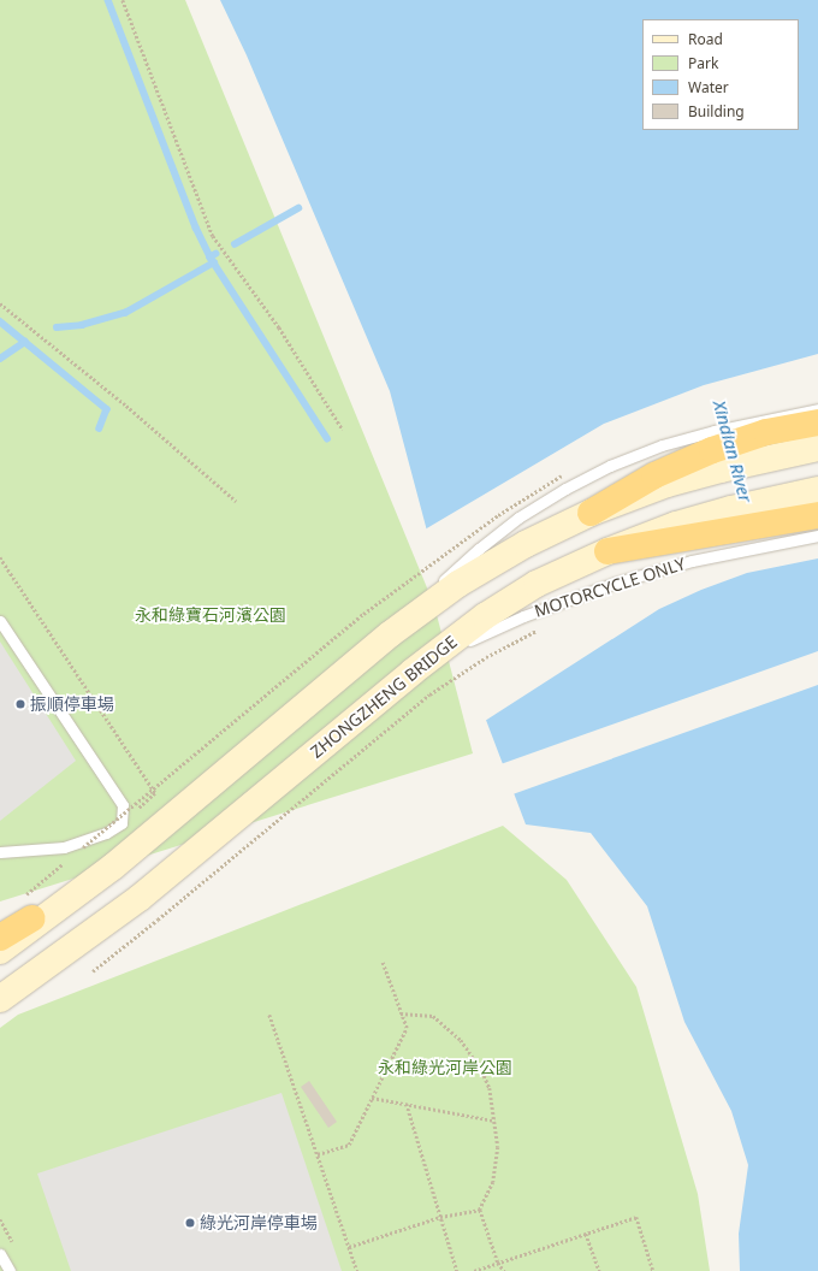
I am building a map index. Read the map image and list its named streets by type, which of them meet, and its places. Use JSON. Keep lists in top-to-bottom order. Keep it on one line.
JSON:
{"streets":{"main road":["ZHONGZHENG BRIDGE"],"lane":["MOTORCYCLE ONLY"]},"crossings":[["MOTORCYCLE ONLY","ZHONGZHENG BRIDGE"]],"water":["Xindian River"],"parks":["永和綠寶石河濱公園","永和綠光河岸公園"],"places":["振順停車場","綠光河岸停車場"],"legend":["Road","Park","Water","Building"]}
